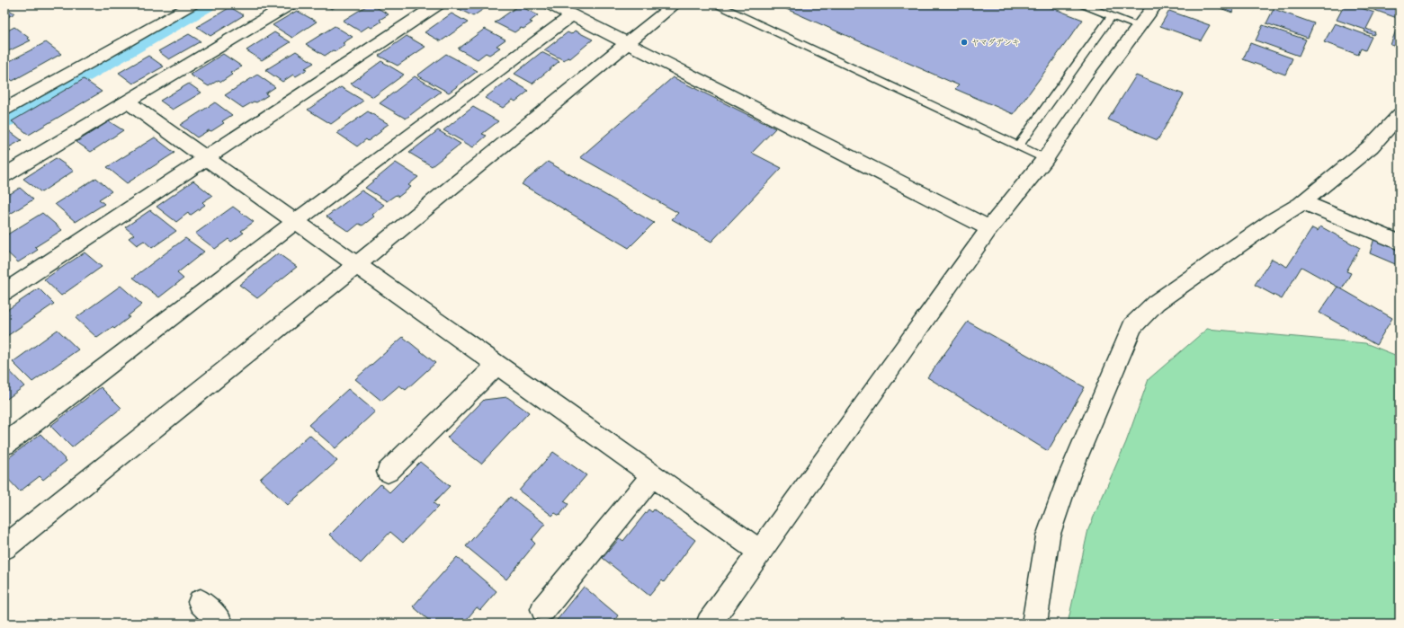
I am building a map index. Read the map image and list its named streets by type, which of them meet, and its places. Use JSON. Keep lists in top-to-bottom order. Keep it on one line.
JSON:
{"places":["ヤマダデンキ"]}
